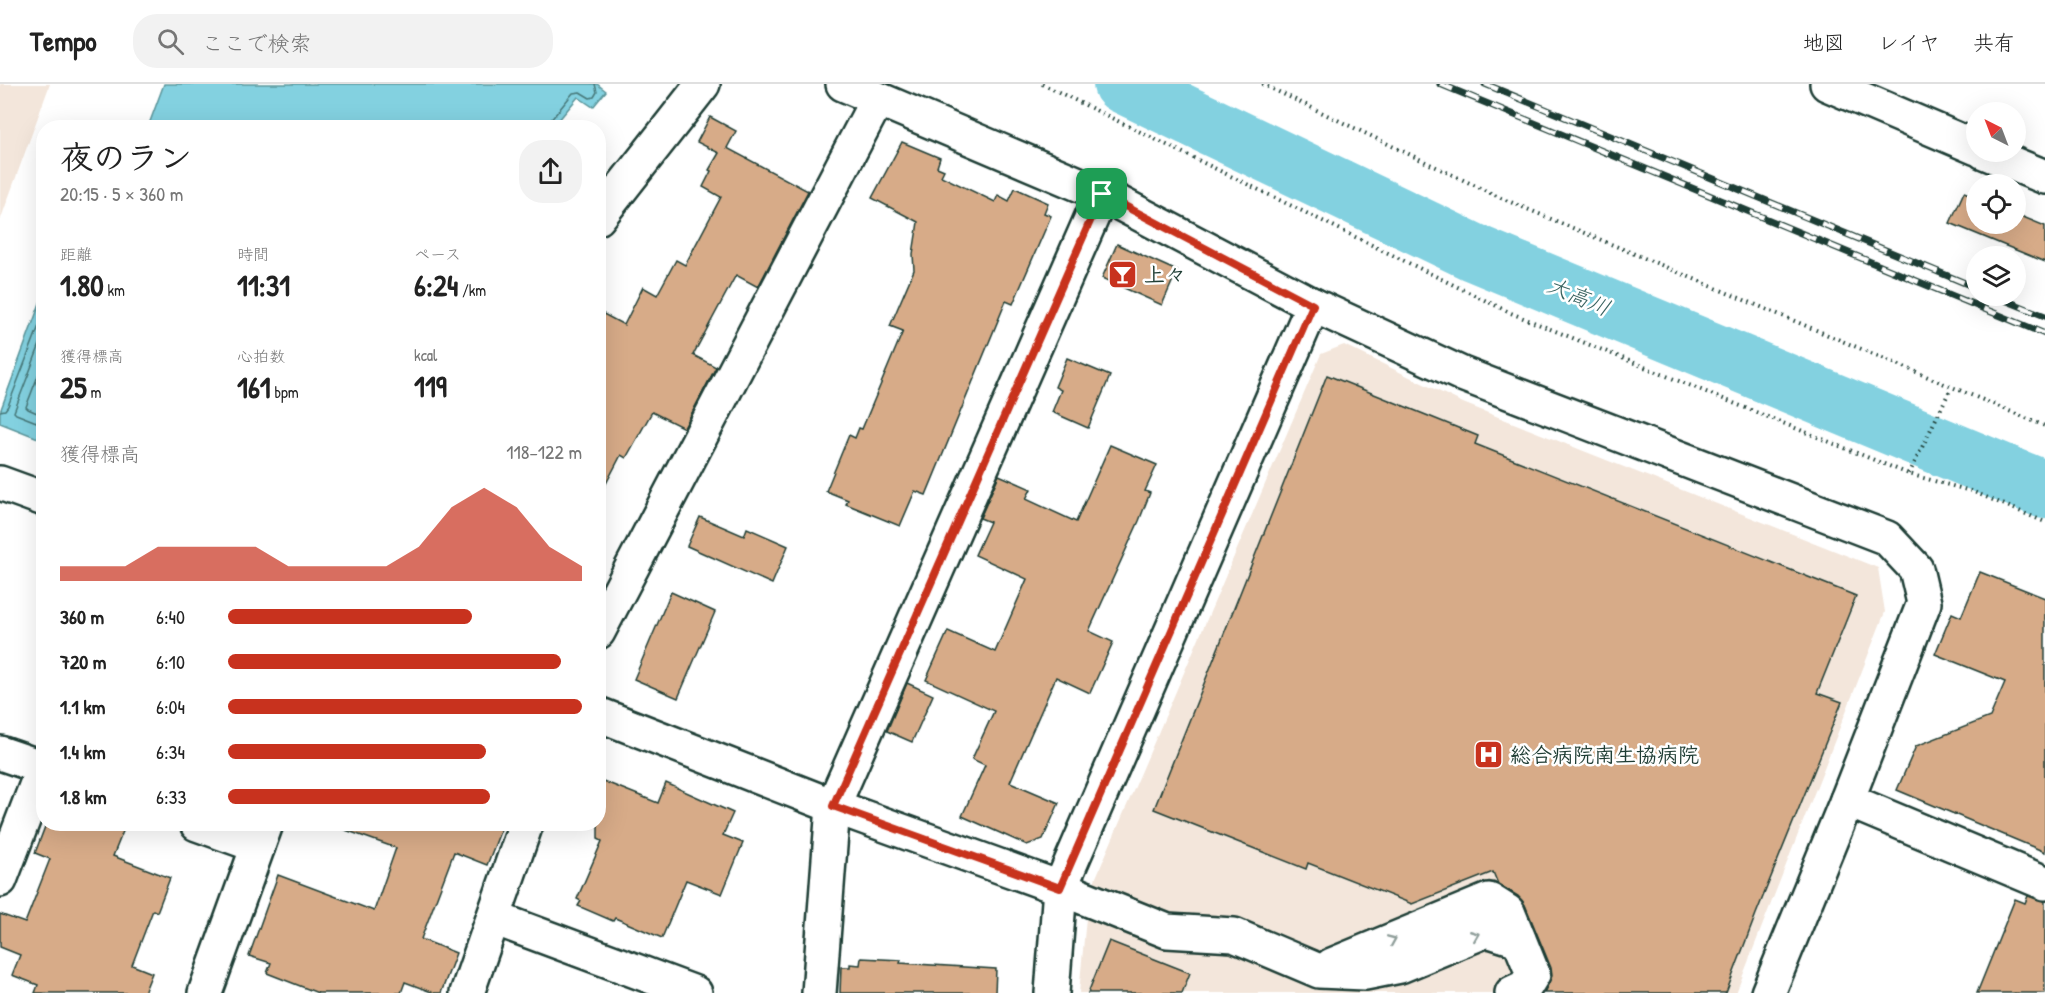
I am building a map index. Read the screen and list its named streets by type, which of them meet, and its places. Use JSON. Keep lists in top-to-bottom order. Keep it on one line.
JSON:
{"water":["大高川"],"places":{"bar":["上々"],"hospital":["総合病院南生協病院"]},"north":"top left","page":{"header":"Tempo","search":"ここで検索","nav":["地図","レイヤ","共有"],"heading":["夜のラン","20:15 · 5 × 360 m"],"stats":[["距離","1.80 km"],["時間","11:31"],["ペース","6:24 /km"],["獲得標高","25 m"],["心拍数","161 bpm"],["kcal","119"]],"chart":["獲得標高","118–122 m"],"list":[{"name":"360 m","note":"6:40"},{"name":"720 m","note":"6:10"},{"name":"1.1 km","note":"6:04"},{"name":"1.4 km","note":"6:34"},{"name":"1.8 km","note":"6:33"}]}}
